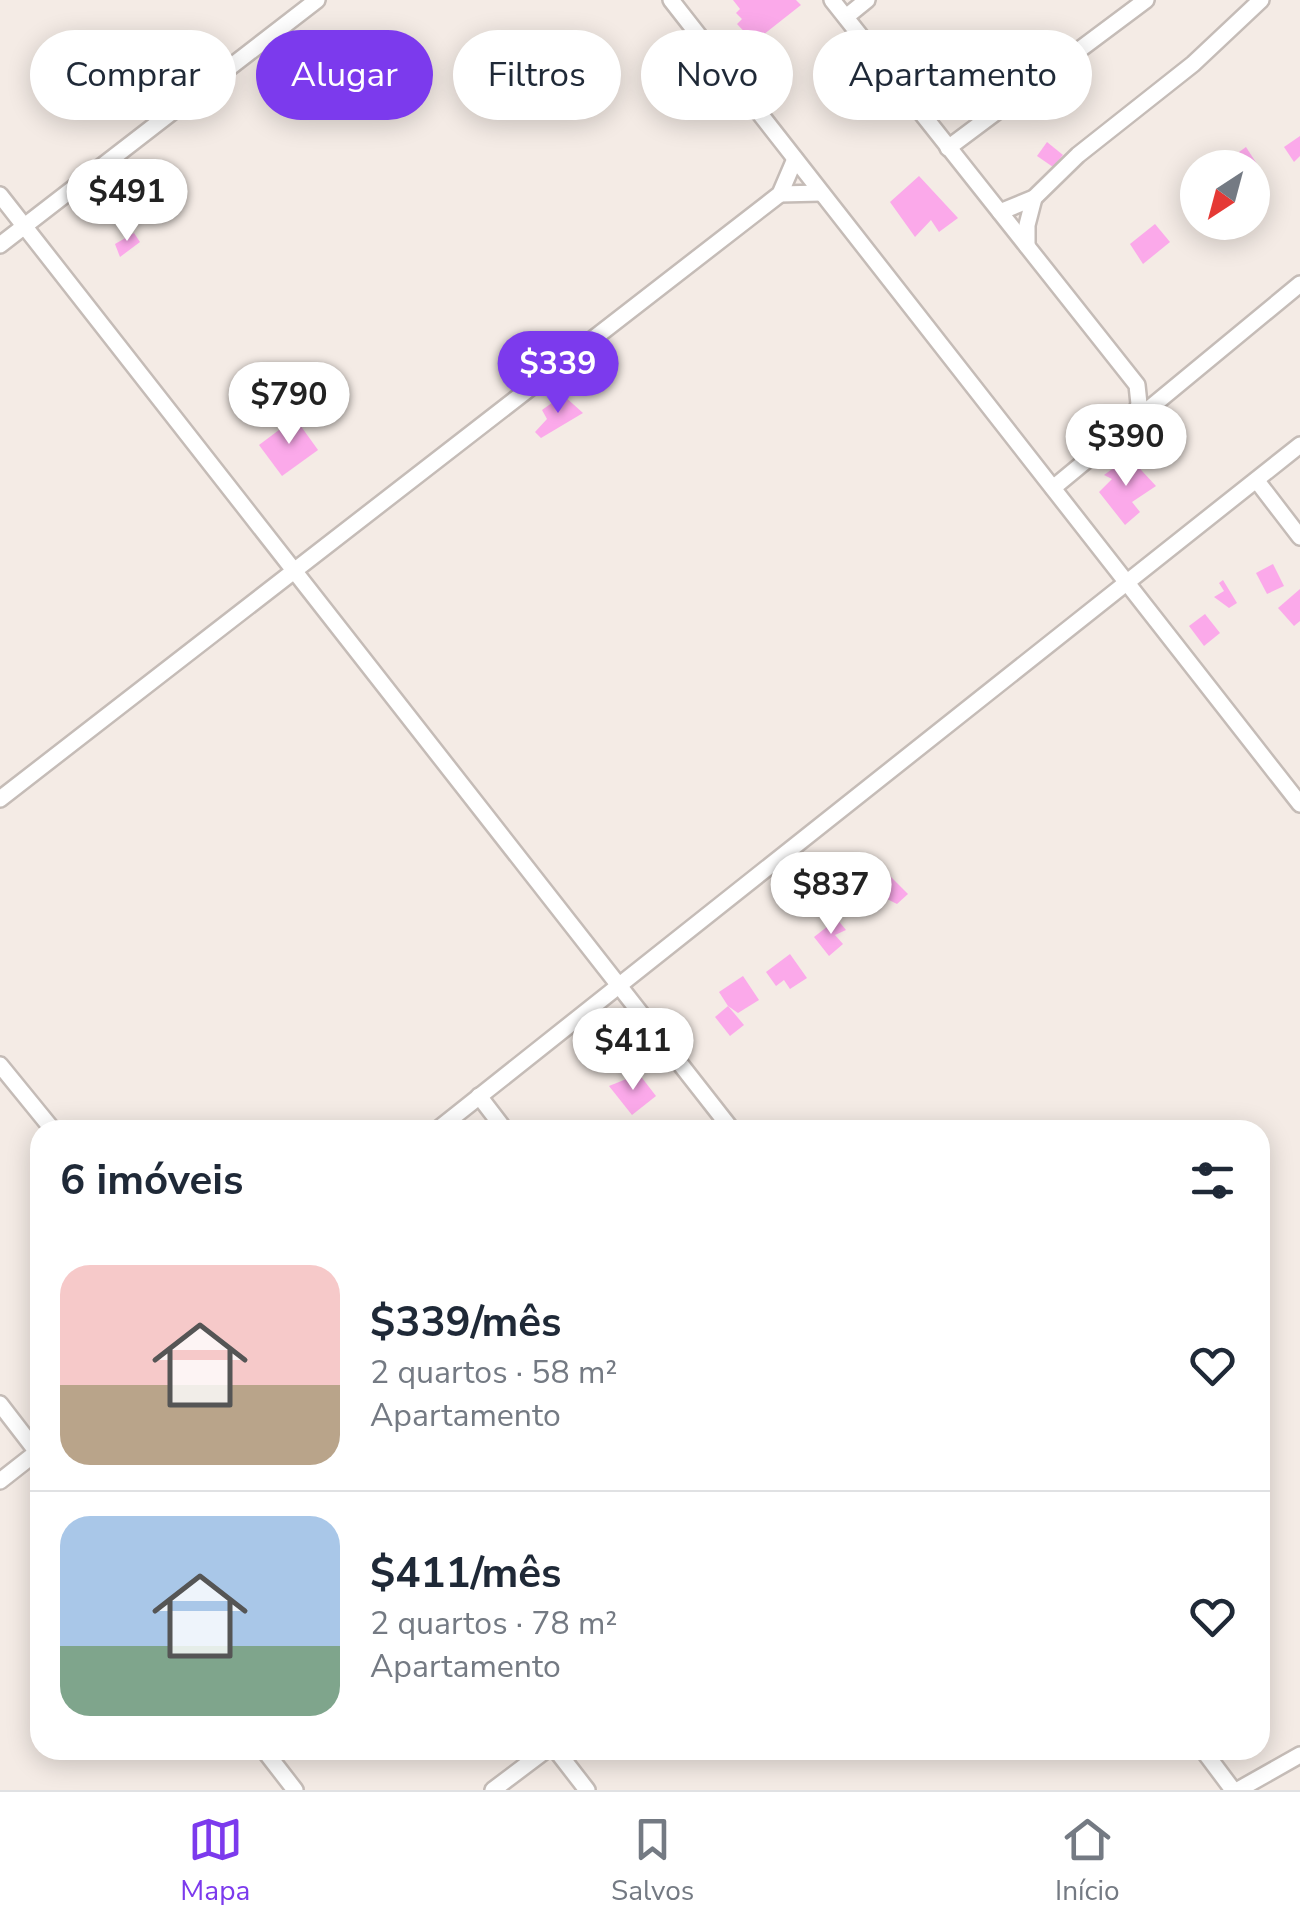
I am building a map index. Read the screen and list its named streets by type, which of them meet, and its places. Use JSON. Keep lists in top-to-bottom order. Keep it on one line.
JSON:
{"north":"bottom left","page":{"chip":["Comprar","Alugar","Filtros","Novo","Apartamento"],"price":["$491","$339","$790","$390","$837","$411"],"heading":"6 imóveis","list":[{"name":"$339/mês","note":"2 quartos · 58 m² · Apartamento"},{"name":"$411/mês","note":"2 quartos · 78 m² · Apartamento"}],"tabs":["Mapa","Salvos","Início"]}}
